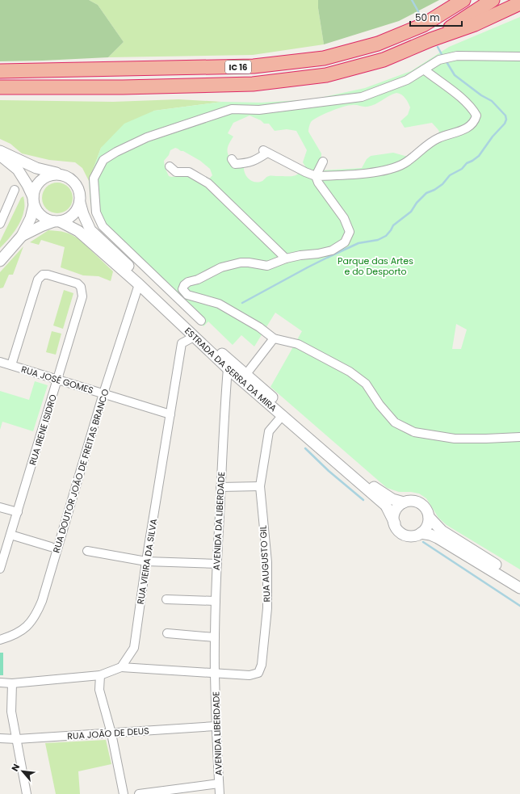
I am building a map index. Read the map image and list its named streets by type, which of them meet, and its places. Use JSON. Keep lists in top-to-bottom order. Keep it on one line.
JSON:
{"streets":{"highway":["IC 16"],"street":["ESTRADA DA SERRA DA MIRA","RUA JOSÉ GOMES","RUA IRENE ISIDRO","RUA DOUTOR JOÃO DE FREITAS BRANCO","AVENIDA DA LIBERDADE","RUA VIEIRA DA SILVA","RUA AUGUSTO GIL","RUA JOÃO DE DEUS","AVENIDA LIBERDADE"]},"crossings":[["ESTRADA DA SERRA DA MIRA","RUA DOUTOR JOÃO DE FREITAS BRANCO"],["ESTRADA DA SERRA DA MIRA","AVENIDA DA LIBERDADE"],["ESTRADA DA SERRA DA MIRA","RUA VIEIRA DA SILVA"],["ESTRADA DA SERRA DA MIRA","RUA AUGUSTO GIL"],["RUA JOSÉ GOMES","RUA IRENE ISIDRO"],["RUA JOSÉ GOMES","RUA DOUTOR JOÃO DE FREITAS BRANCO"],["RUA JOSÉ GOMES","RUA VIEIRA DA SILVA"],["AVENIDA DA LIBERDADE","RUA AUGUSTO GIL"],["AVENIDA DA LIBERDADE","AVENIDA LIBERDADE"],["RUA AUGUSTO GIL","AVENIDA LIBERDADE"],["RUA JOÃO DE DEUS","AVENIDA LIBERDADE"]],"parks":["Parque das Artes e do Desporto"],"scale_bar":"50 m","north":"top left"}
